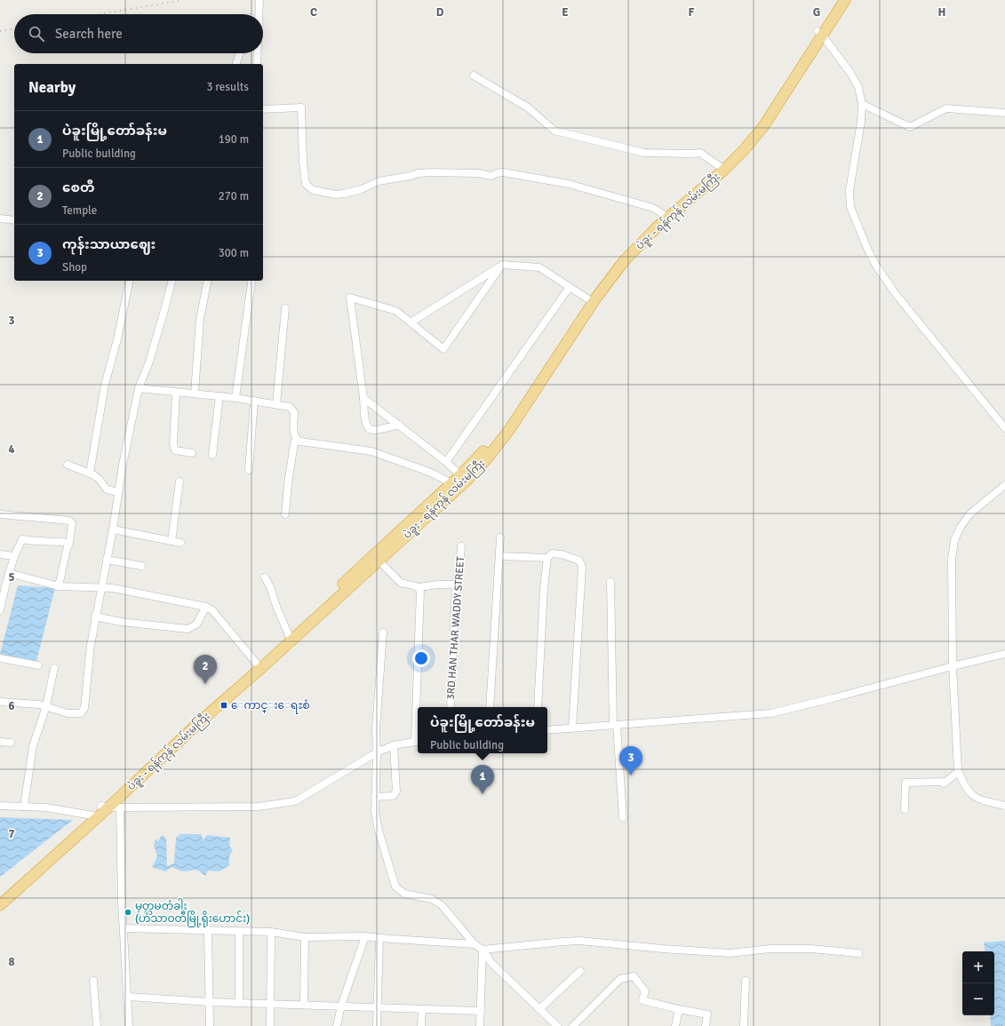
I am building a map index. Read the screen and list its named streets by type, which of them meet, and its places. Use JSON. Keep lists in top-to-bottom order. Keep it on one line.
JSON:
{"streets":{"highway":["ပဲခူး - ရန်ကုန် လမ်းမကြီး"],"street":["3RD HAN THAR WADDY STREET"]},"places":{"transit":["ေကာင္းေရႊစံ"],"other":["မုတ္တမတံခါး (ဟံသာဝတီမြို့ရိုးဟောင်း)"]},"page":{"search":"Search here","heading":["Nearby","3 results"],"list":[{"mark":"1","name":"ပဲခူးမြို့တော်ခန်းမ","note":"Public building","value":"190 m"},{"mark":"2","name":"စေတီ","note":"Temple","value":"270 m"},{"mark":"3","name":"ကုန်းသာယာဈေး","note":"Shop","value":"300 m"}],"pins":["2","3","1"],"popup":["ပဲခူးမြို့တော်ခန်းမ","Public building"],"map_buttons":["+","−"]},"grid":{"columns":["C","D","E","F","G","H"],"rows":["3","4","5","6","7","8"]}}
